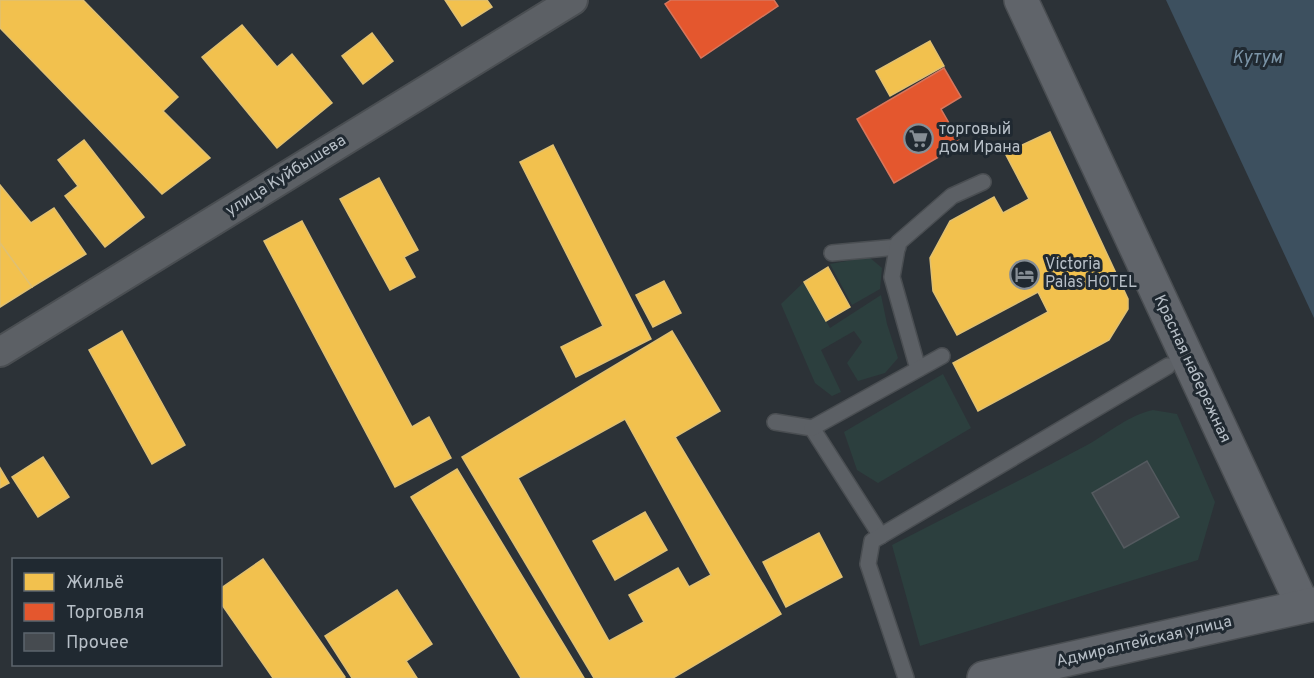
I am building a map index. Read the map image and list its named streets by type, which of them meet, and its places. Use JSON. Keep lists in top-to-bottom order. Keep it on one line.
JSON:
{"streets":{"main road":["Красная набережная","Адмиралтейская улица"],"street":["улица Куйбышева"]},"crossings":[["Красная набережная","Адмиралтейская улица"]],"water":["Кутум"],"places":{"supermarket":["торговый дом Ирана"],"hotel":["Victoria Palas HOTEL"]},"legend":["Жильё","Торговля","Прочее"]}
